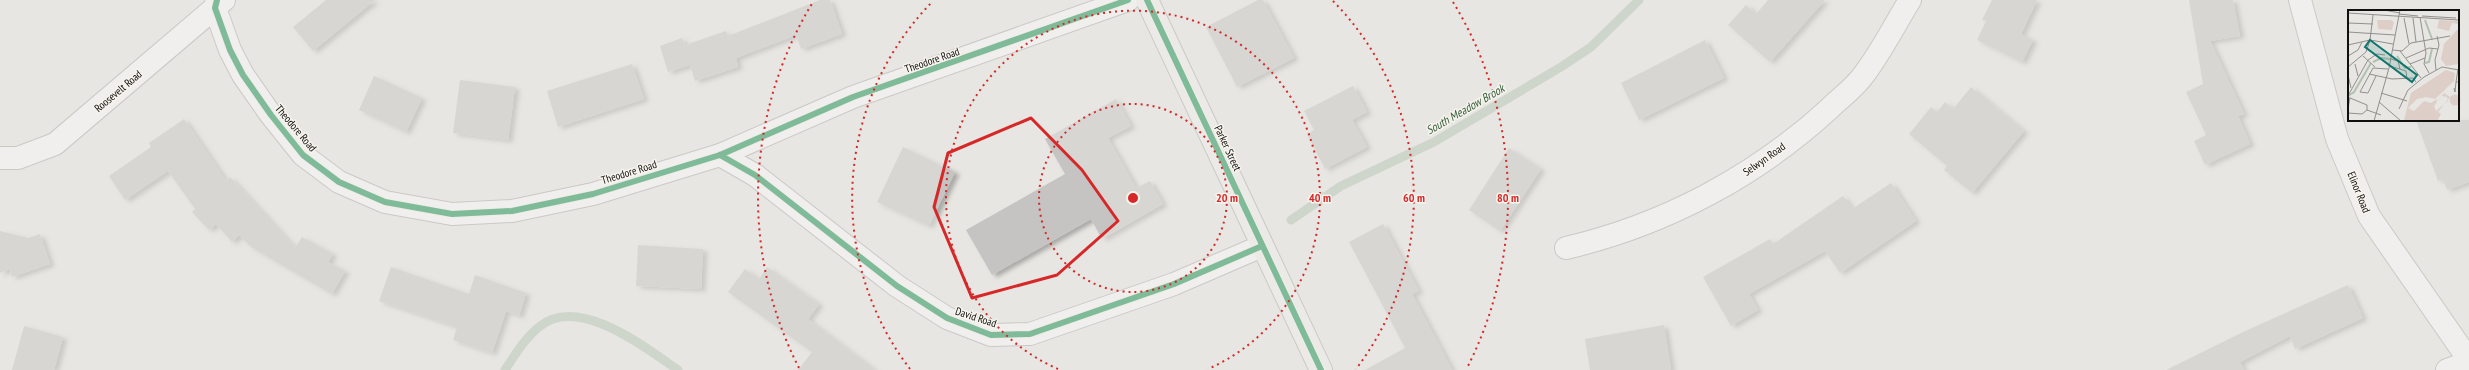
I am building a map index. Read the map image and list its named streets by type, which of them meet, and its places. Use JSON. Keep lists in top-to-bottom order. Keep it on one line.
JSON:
{"streets":{"main road":["Parker Street"],"street":["Theodore Road","Roosevelt Road","Selwyn Road","Elinor Road","David Road"]},"crossings":[["Theodore Road","Roosevelt Road"],["Theodore Road","David Road"],["Parker Street","David Road"]],"water":["South Meadow Brook"],"rings":["20 m","40 m","60 m","80 m"]}
